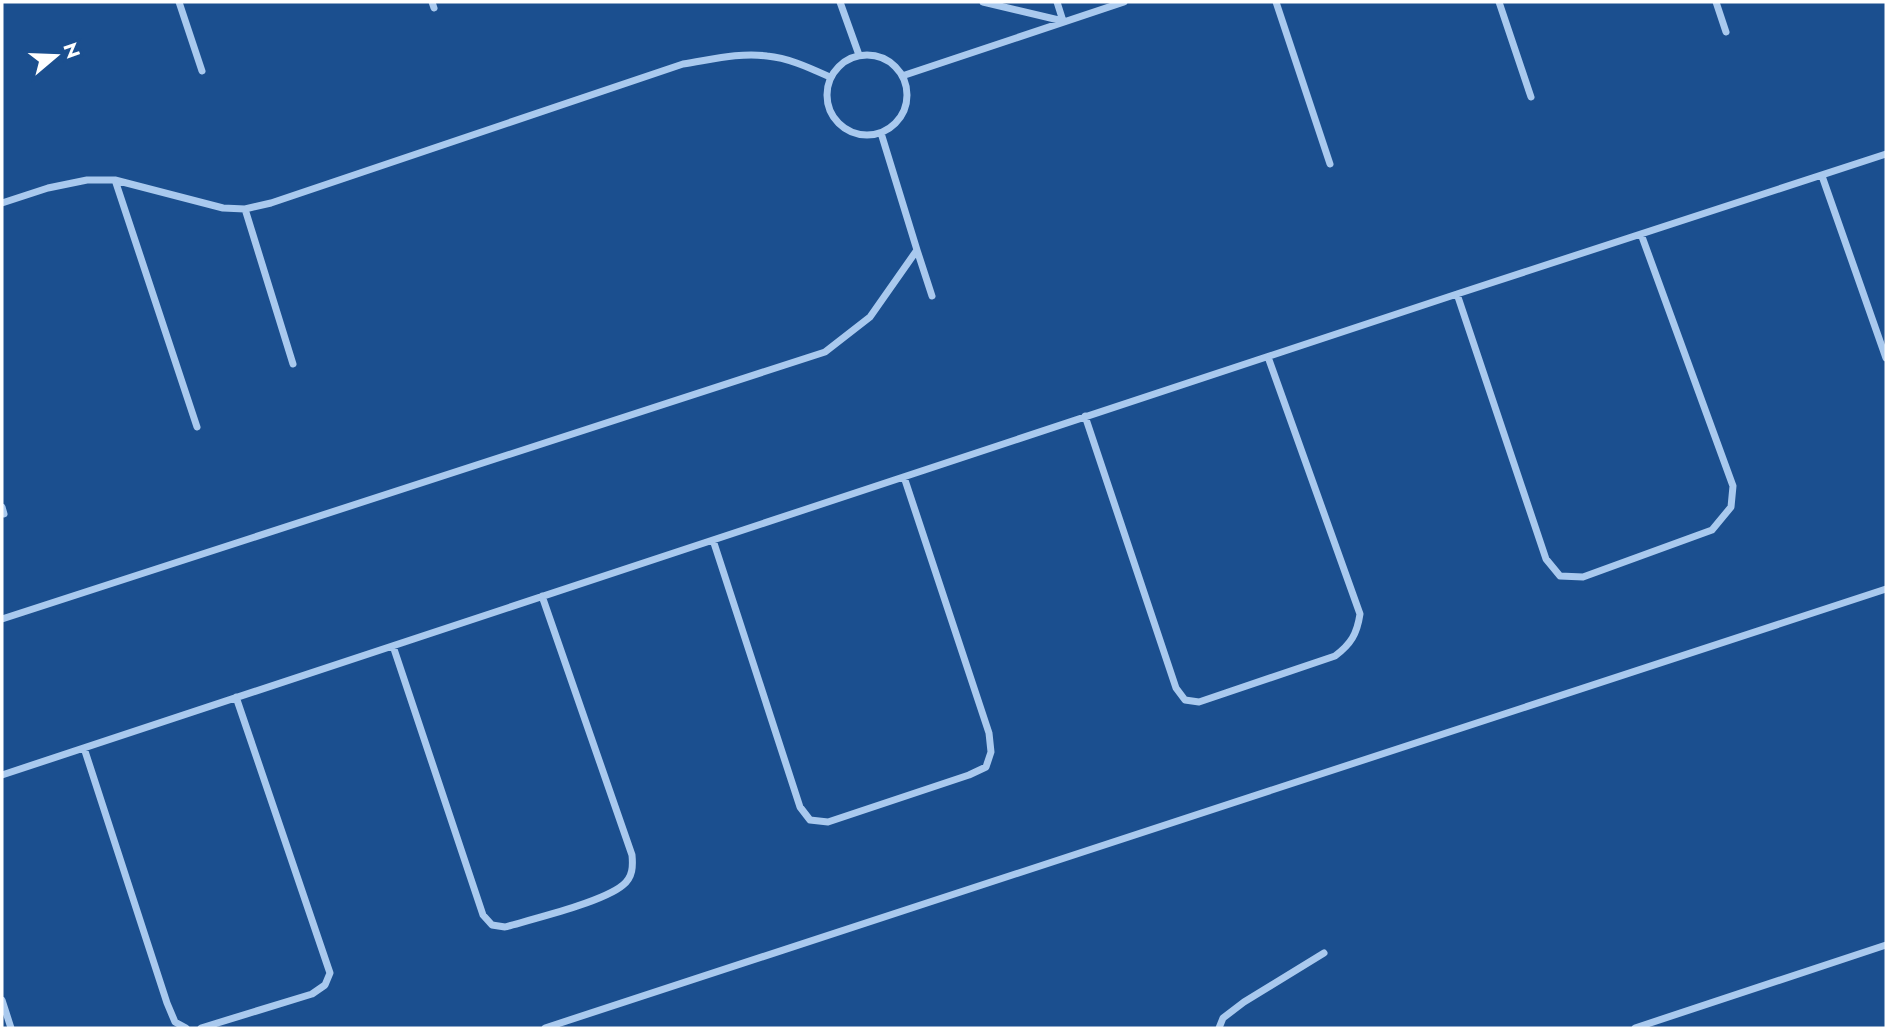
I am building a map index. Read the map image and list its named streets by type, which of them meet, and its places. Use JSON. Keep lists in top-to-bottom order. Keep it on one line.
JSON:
{"north":"right"}
